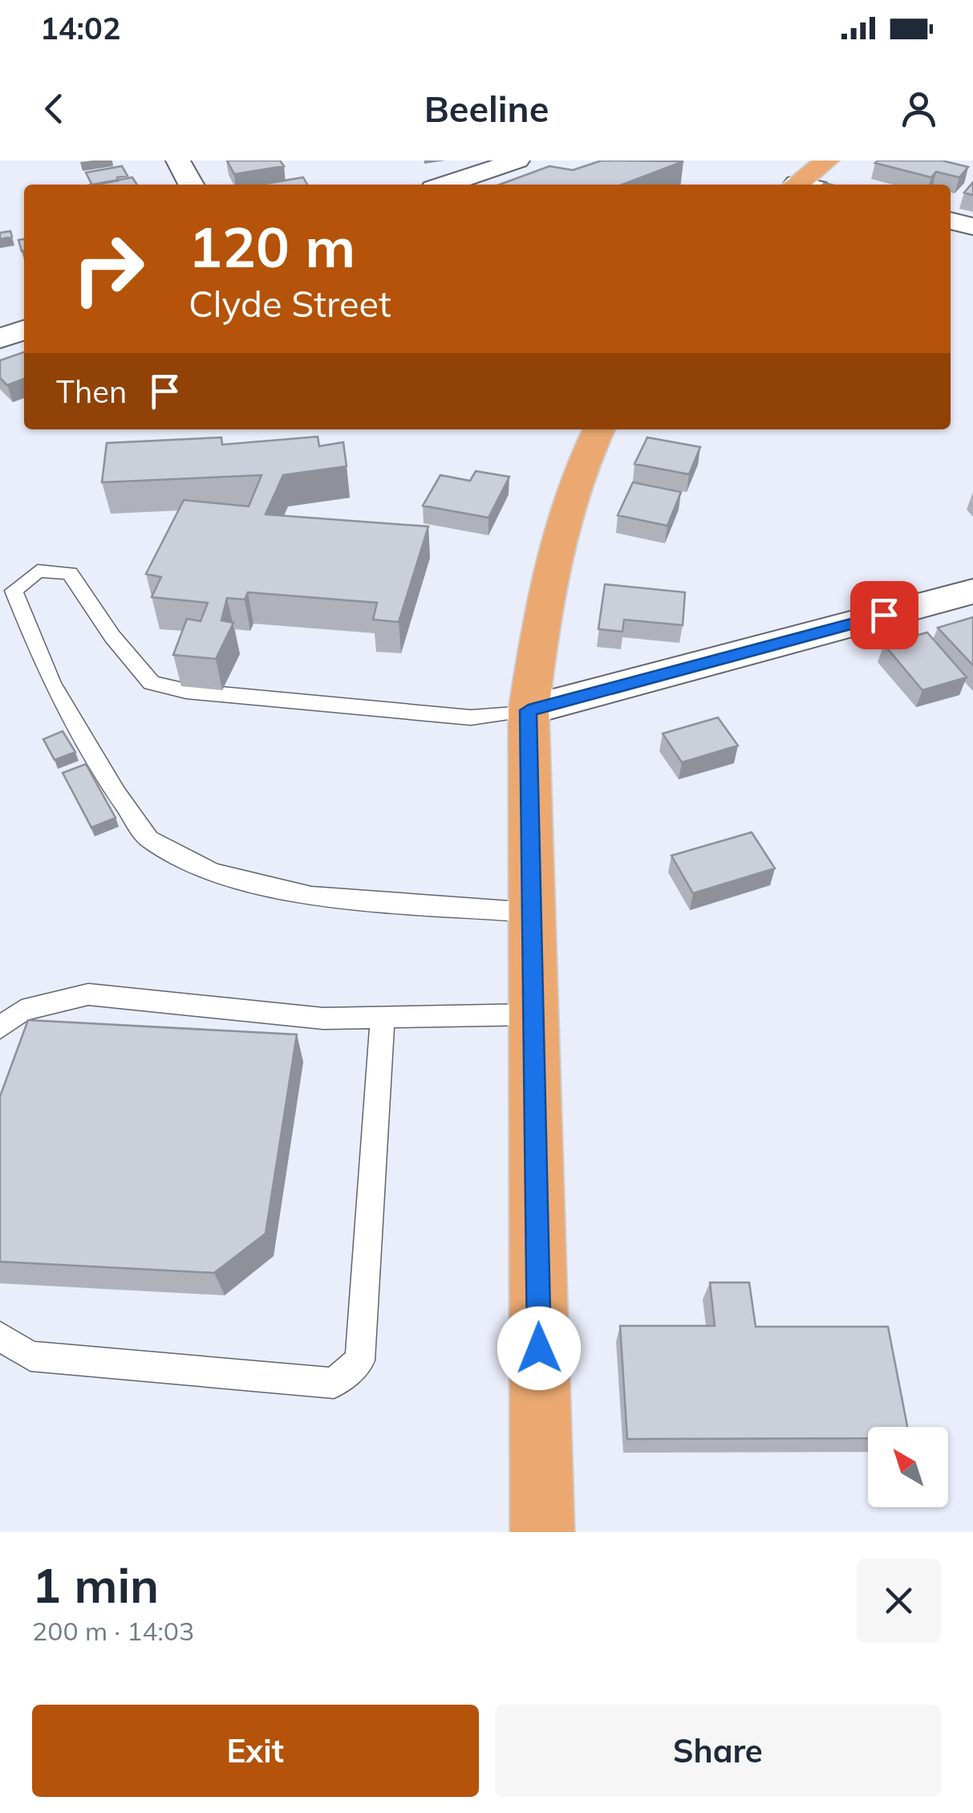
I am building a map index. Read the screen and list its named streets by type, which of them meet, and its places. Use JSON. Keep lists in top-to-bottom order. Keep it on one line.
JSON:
{"north":"top left","page":{"status":"14:02","header":"Beeline","turn":["120 m","Clyde Street"],"then":"Then","heading":["1 min","200 m · 14:03"],"buttons":["Exit","Share"]}}
